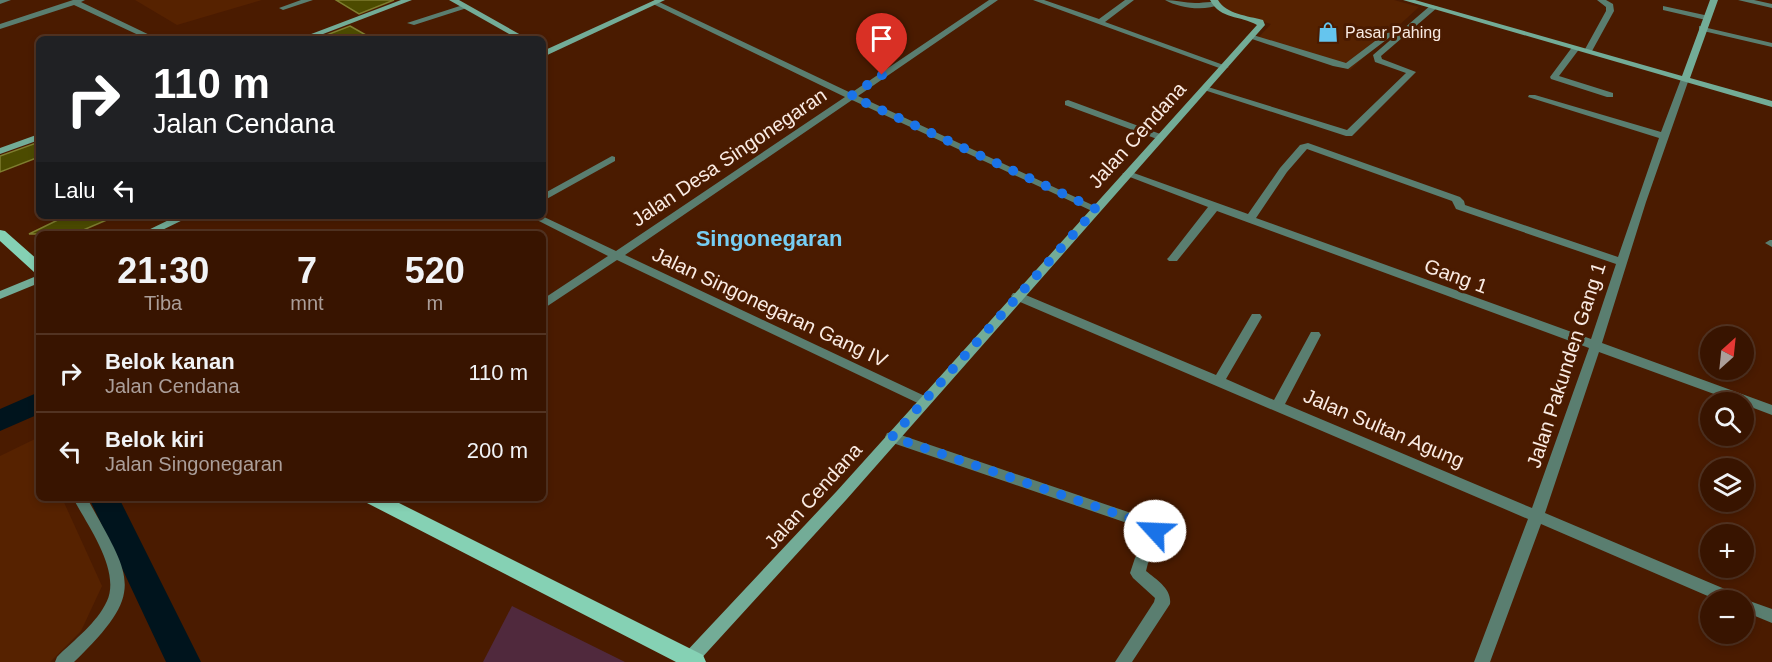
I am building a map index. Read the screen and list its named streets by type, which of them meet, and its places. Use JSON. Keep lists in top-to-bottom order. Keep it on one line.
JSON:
{"streets":{"street":["Jalan Cendana","Jalan Desa Singonegaran","Gang 1","Jalan Singonegaran Gang IV","Jalan Pakunden Gang 1","Jalan Sultan Agung"]},"crossings":[["Jalan Cendana","Gang 1"],["Jalan Cendana","Jalan Singonegaran Gang IV"],["Jalan Cendana","Jalan Sultan Agung"],["Jalan Desa Singonegaran","Jalan Singonegaran Gang IV"],["Gang 1","Jalan Pakunden Gang 1"],["Jalan Pakunden Gang 1","Jalan Sultan Agung"]],"districts":["Singonegaran"],"places":{"shop":["Pasar Pahing"]},"north":"top right","page":{"turn":["110 m","Jalan Cendana"],"then":"Lalu","eta":["21:30","Tiba","7","mnt","520","m"],"map_buttons":["+","−"],"list":[{"name":"Belok kanan","note":"Jalan Cendana","value":"110 m"},{"name":"Belok kiri","note":"Jalan Singonegaran","value":"200 m"}]}}
